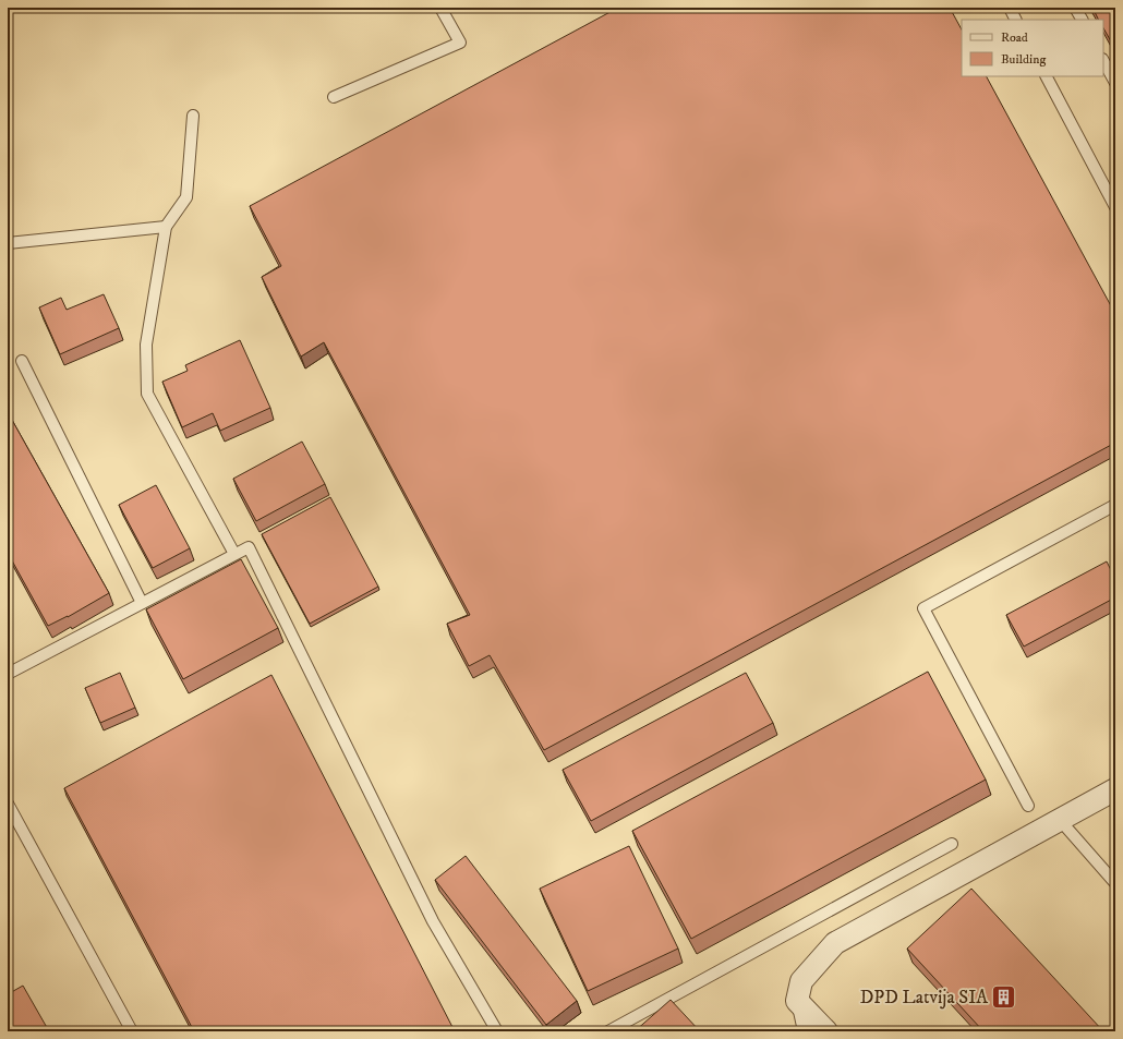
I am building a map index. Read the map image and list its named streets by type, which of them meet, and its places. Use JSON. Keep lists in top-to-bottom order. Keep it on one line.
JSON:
{"places":{"building":["DPD Latvija SIA"]},"legend":["Road","Building"]}
